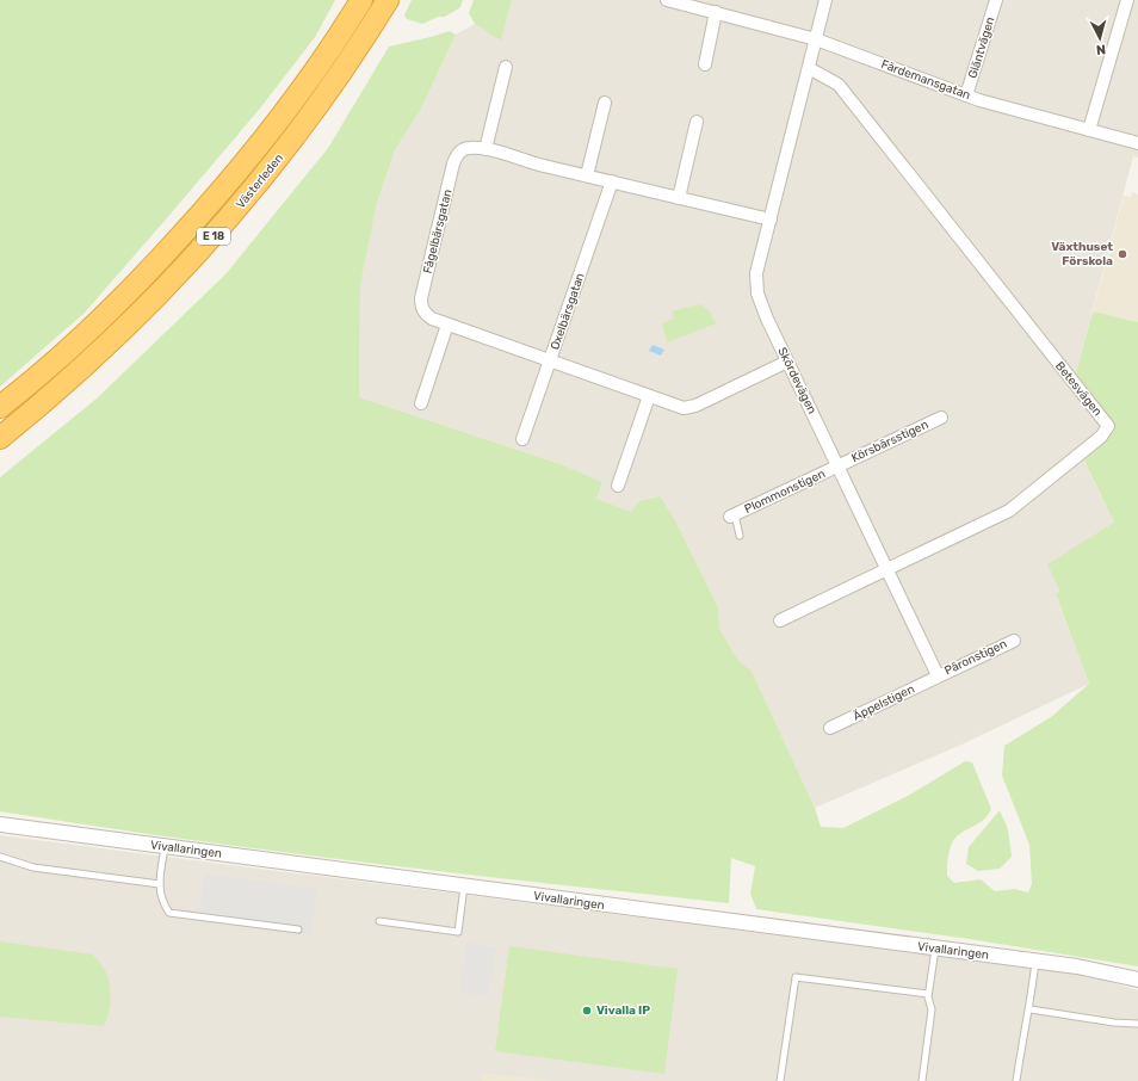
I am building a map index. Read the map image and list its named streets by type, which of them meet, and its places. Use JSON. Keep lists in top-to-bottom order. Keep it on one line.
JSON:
{"streets":{"highway":["Västerleden","E 18"],"street":["Gläntvägen","Färdemansgatan","Fågelbärsgatan","Oxelbärsgatan","Skördevägen","Betesvägen","Körsbärsstigen","Plommonstigen","Päronstigen","Äppelstigen","Vivallaringen"]},"crossings":[["Gläntvägen","Färdemansgatan"],["Färdemansgatan","Skördevägen"],["Fågelbärsgatan","Oxelbärsgatan"],["Fågelbärsgatan","Skördevägen"],["Skördevägen","Betesvägen"],["Skördevägen","Körsbärsstigen"],["Skördevägen","Plommonstigen"],["Skördevägen","Päronstigen"],["Skördevägen","Äppelstigen"],["Körsbärsstigen","Plommonstigen"],["Päronstigen","Äppelstigen"]],"places":["Växthuset Förskola","Vivalla IP"],"north":"bottom"}
